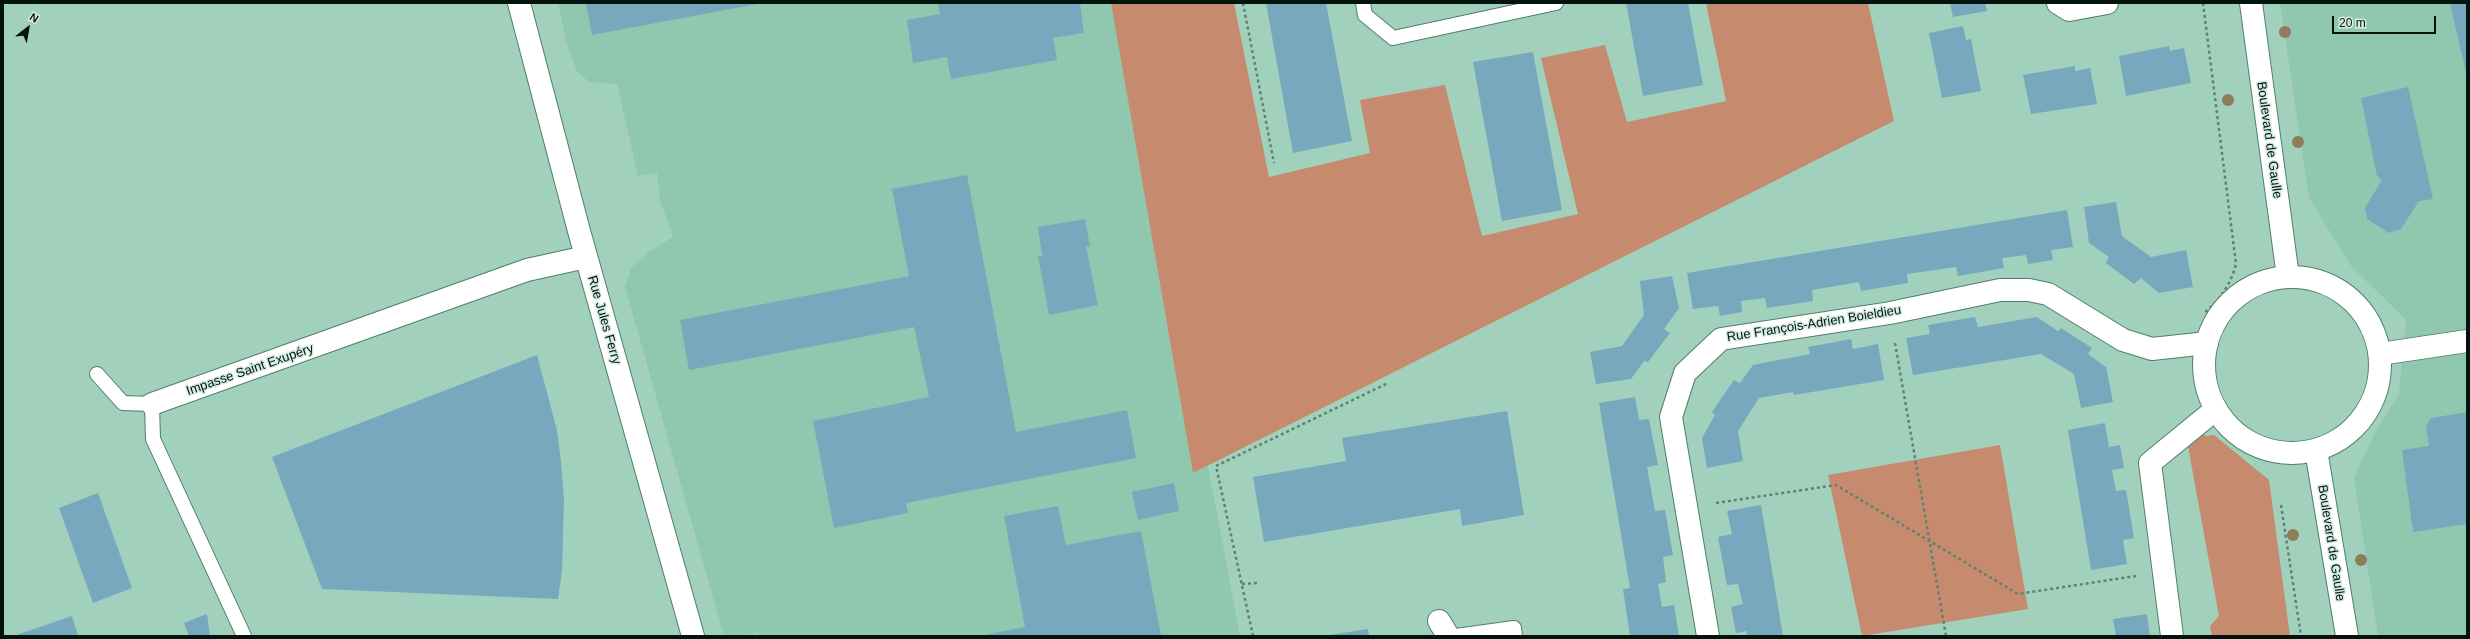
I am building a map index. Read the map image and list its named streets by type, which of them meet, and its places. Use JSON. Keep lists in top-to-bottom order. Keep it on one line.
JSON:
{"streets":{"street":["Boulevard de Gaulle","Rue Jules Ferry","Rue François-Adrien Boieldieu","Impasse Saint Exupéry"]},"crossings":[["Rue Jules Ferry","Impasse Saint Exupéry"]],"scale_bar":"20 m","north":"top right"}
